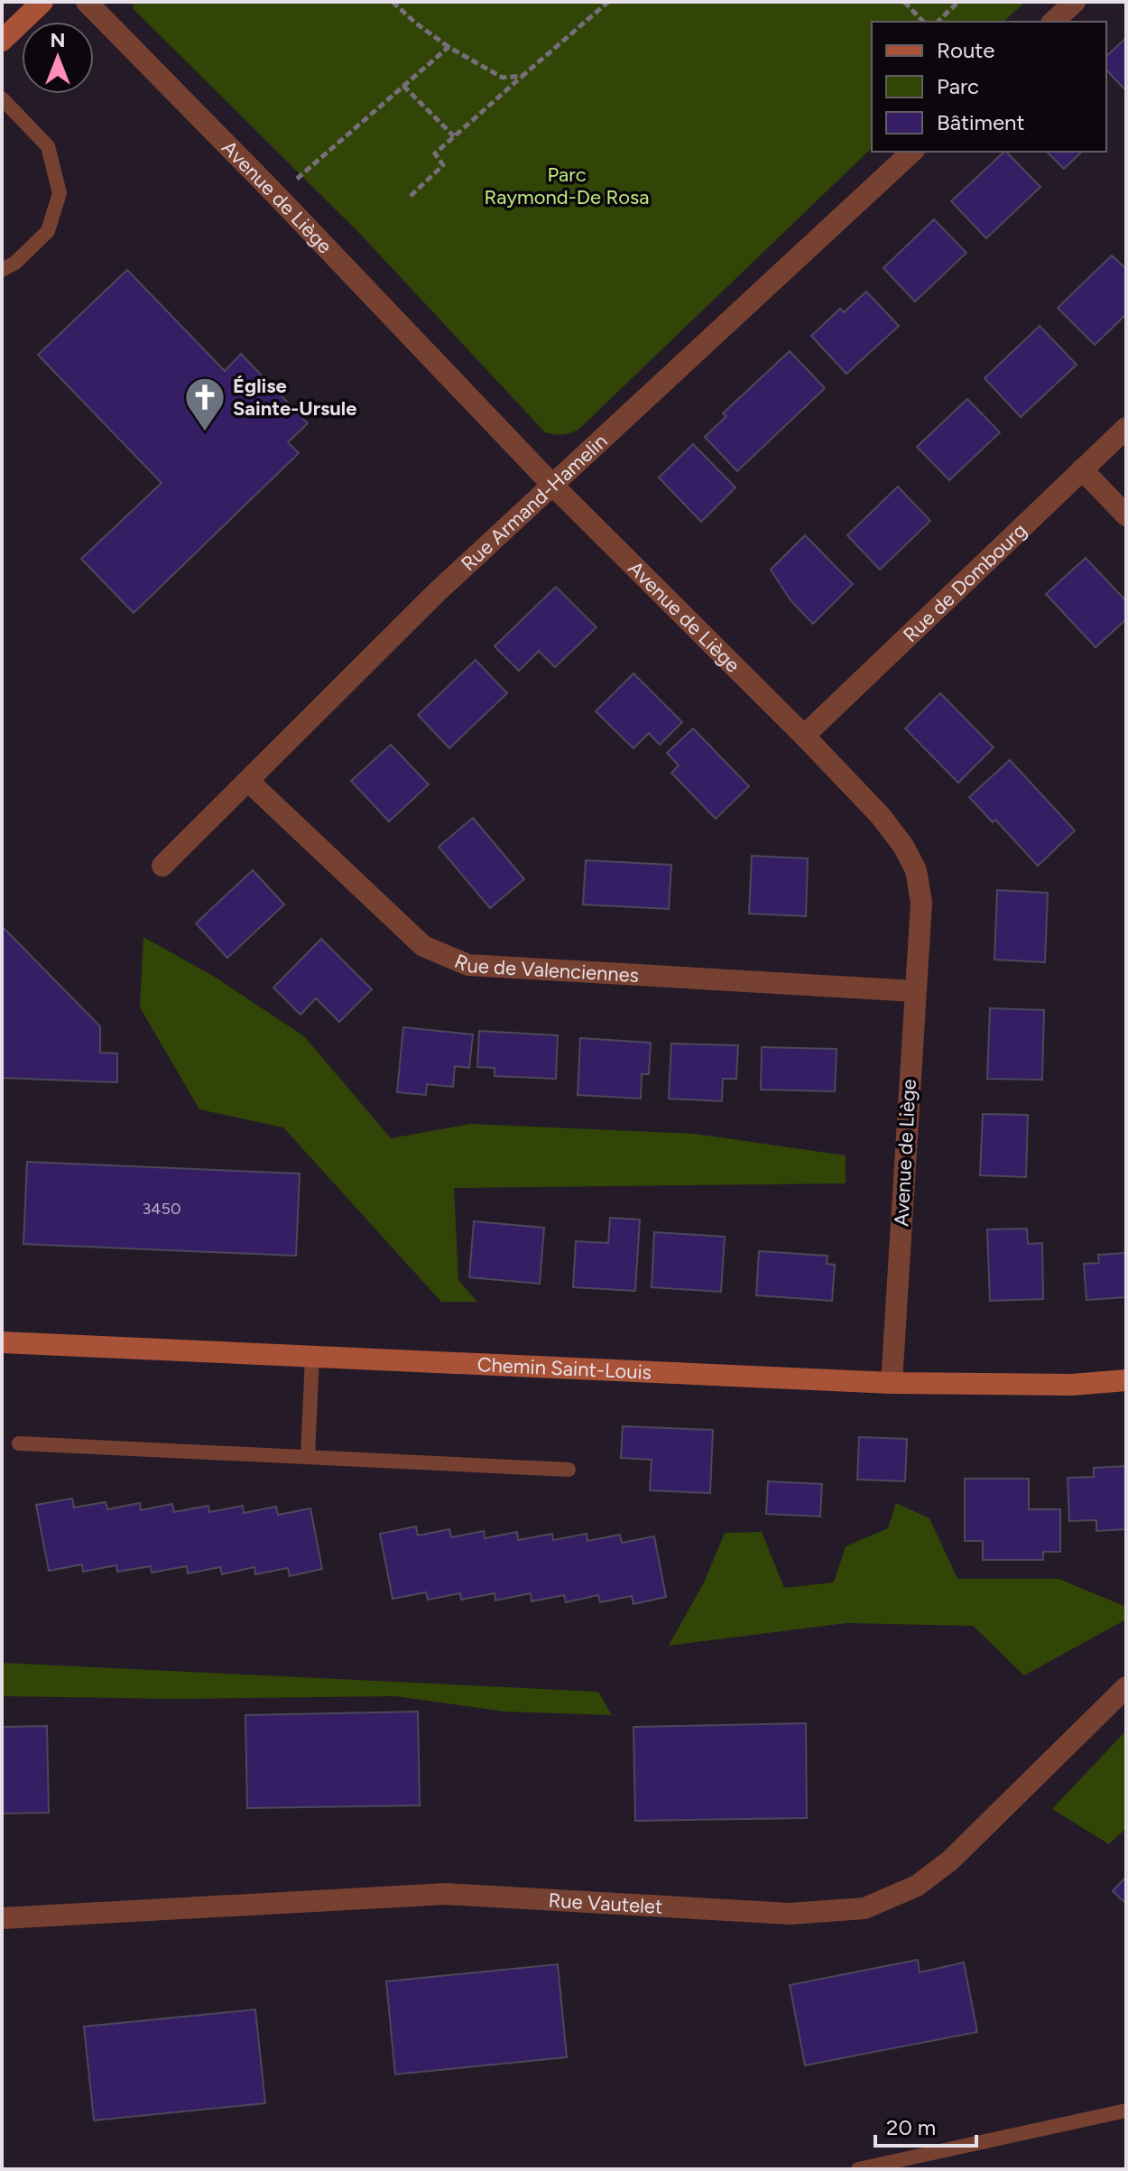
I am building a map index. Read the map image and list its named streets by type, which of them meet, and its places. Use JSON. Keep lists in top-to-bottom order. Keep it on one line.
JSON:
{"streets":{"street":["Avenue de Liège","Rue Armand-Hamelin","Rue de Dombourg","Rue de Valenciennes","Chemin Saint-Louis","Rue Vautelet"]},"crossings":[["Avenue de Liège","Rue Armand-Hamelin"],["Avenue de Liège","Rue de Dombourg"],["Avenue de Liège","Rue de Valenciennes"],["Avenue de Liège","Chemin Saint-Louis"],["Rue Armand-Hamelin","Rue de Valenciennes"]],"parks":["Parc Raymond-De Rosa"],"places":{"church":["Église Sainte-Ursule"]},"house_numbers":["3450"],"legend":["Route","Parc","Bâtiment"],"scale_bar":"20 m","north":"top"}
